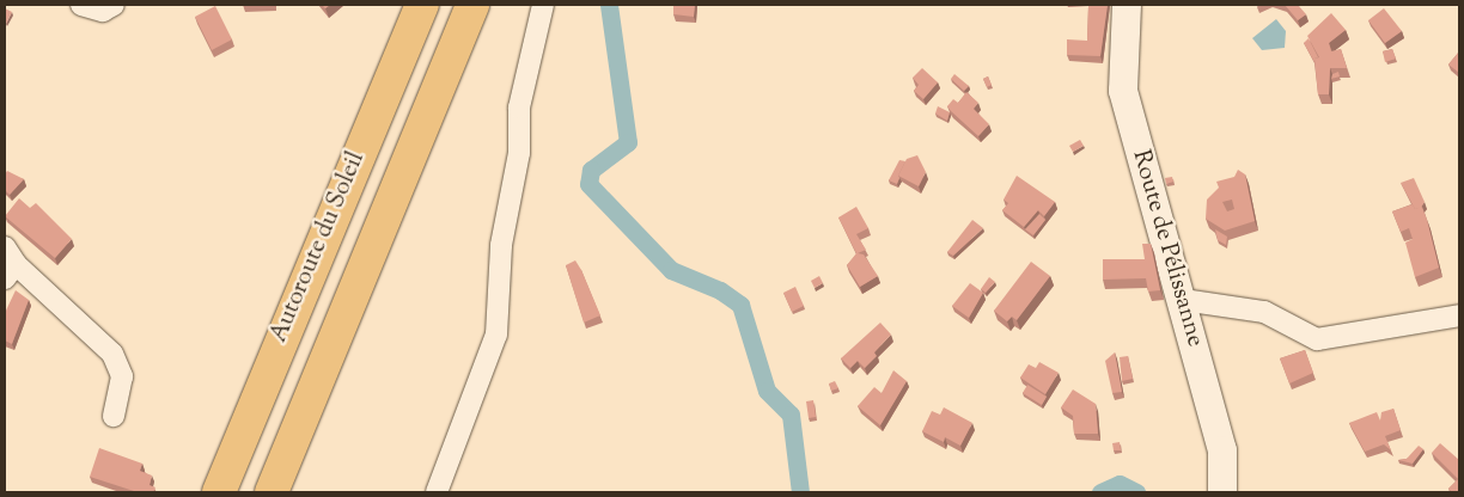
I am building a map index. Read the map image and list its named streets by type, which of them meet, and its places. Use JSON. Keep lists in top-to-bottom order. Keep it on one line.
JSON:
{"streets":{"highway":["Autoroute du Soleil"],"street":["Route de Pélissanne"]}}
